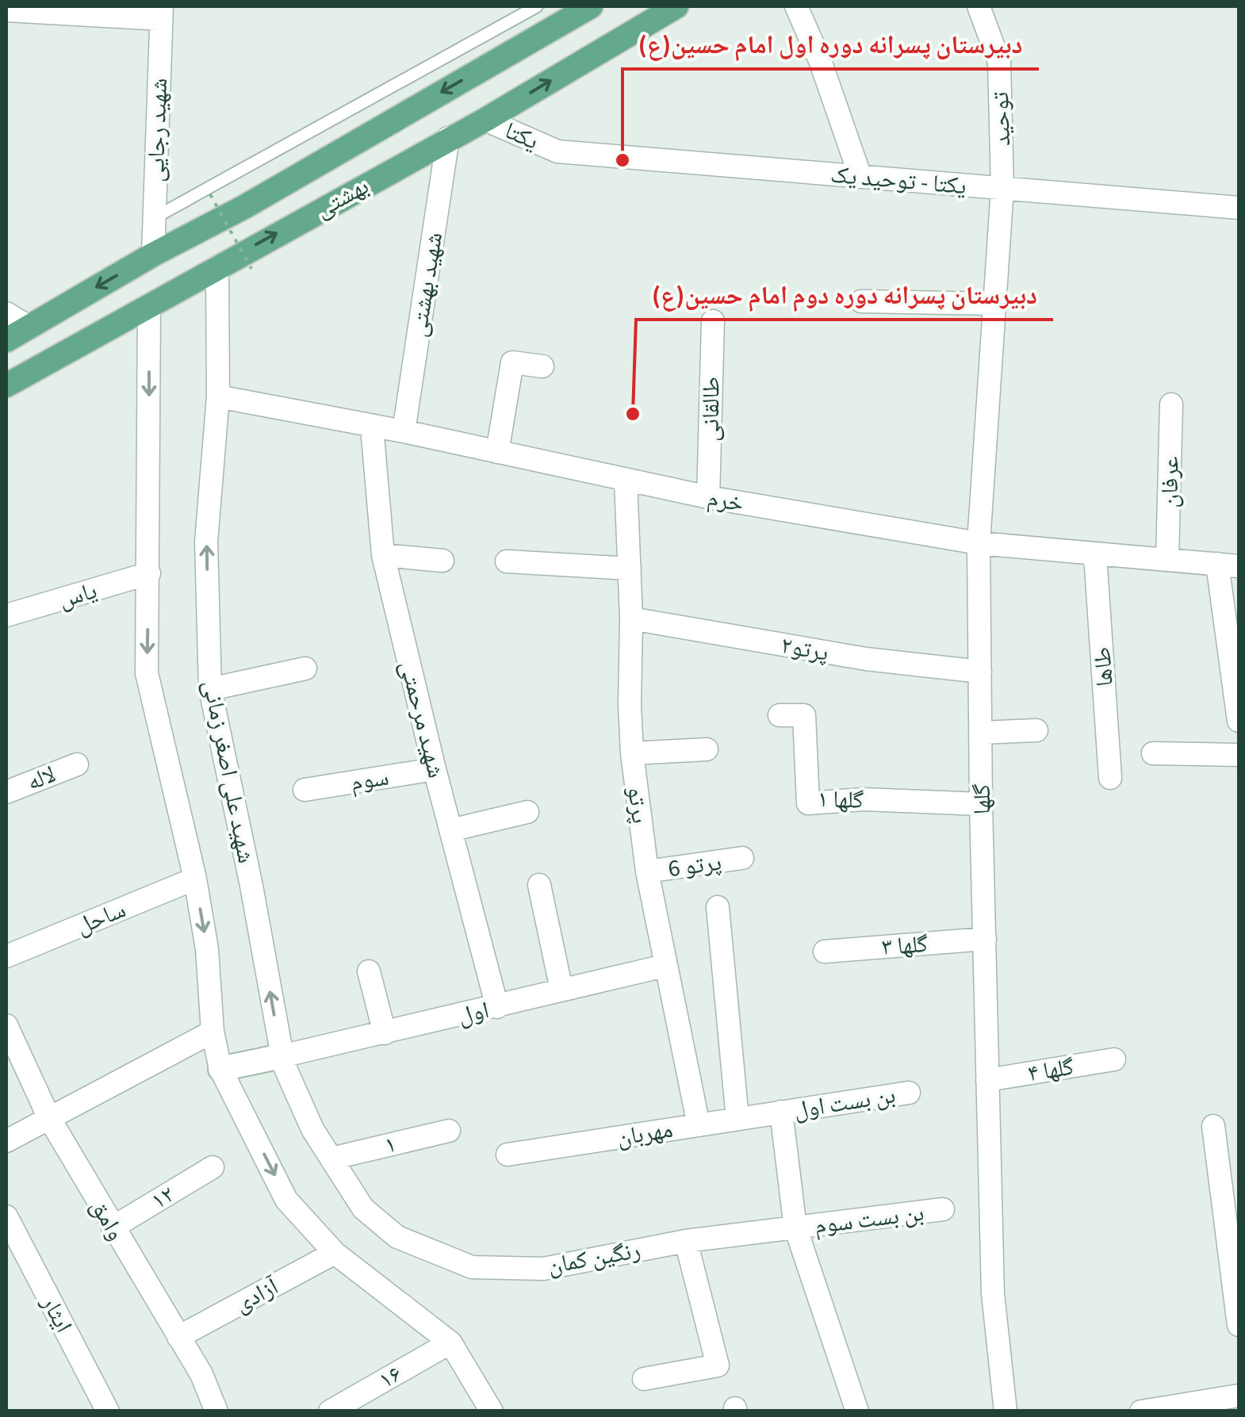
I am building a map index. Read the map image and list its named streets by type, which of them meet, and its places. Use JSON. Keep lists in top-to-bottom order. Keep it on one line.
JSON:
{"streets":{"main road":["بهشتی"],"street":["توحید","شهید رجایی","یکتا","یکتا - توحید یک","شهید بهشتی","طالقانی","عرفان","خرم","یاس","پرتو۲","طاها","شهید مرحمتی","شهید علی اصغر زمانی","لاله","سوم","گلها ۱","گلها","پرتو","پرتو 6","ساحل","گلها ۳","اول","گلها ۴","بن بست اول","مهربان","۱","۱۲","بن بست سوم","وامق","رنگین کمان","آزادی","ایثار","۱۶"]},"crossings":[["توحید","یکتا - توحید یک"],["توحید","گلها"],["شهید رجایی","بهشتی"],["یکتا","یکتا - توحید یک"],["یکتا","بهشتی"],["یکتا - توحید یک","گلها"],["بهشتی","شهید بهشتی"],["بهشتی","شهید علی اصغر زمانی"],["شهید بهشتی","خرم"],["طالقانی","خرم"],["عرفان","خرم"],["خرم","طاها"],["خرم","شهید مرحمتی"],["خرم","شهید علی اصغر زمانی"],["خرم","گلها"],["خرم","پرتو"],["پرتو۲","گلها"],["پرتو۲","پرتو"],["شهید مرحمتی","سوم"],["شهید مرحمتی","اول"],["شهید علی اصغر زمانی","اول"],["شهید علی اصغر زمانی","۱"],["شهید علی اصغر زمانی","رنگین کمان"],["گلها ۱","گلها"],["گلها","گلها ۳"],["گلها","گلها ۴"],["پرتو","پرتو 6"],["پرتو","اول"],["پرتو","مهربان"],["بن بست اول","مهربان"],["۱۲","وامق"],["بن بست سوم","رنگین کمان"],["وامق","آزادی"]],"places":["دبیرستان پسرانه دوره اول امام حسین(ع)","دبیرستان پسرانه دوره دوم امام حسین(ع)"]}
